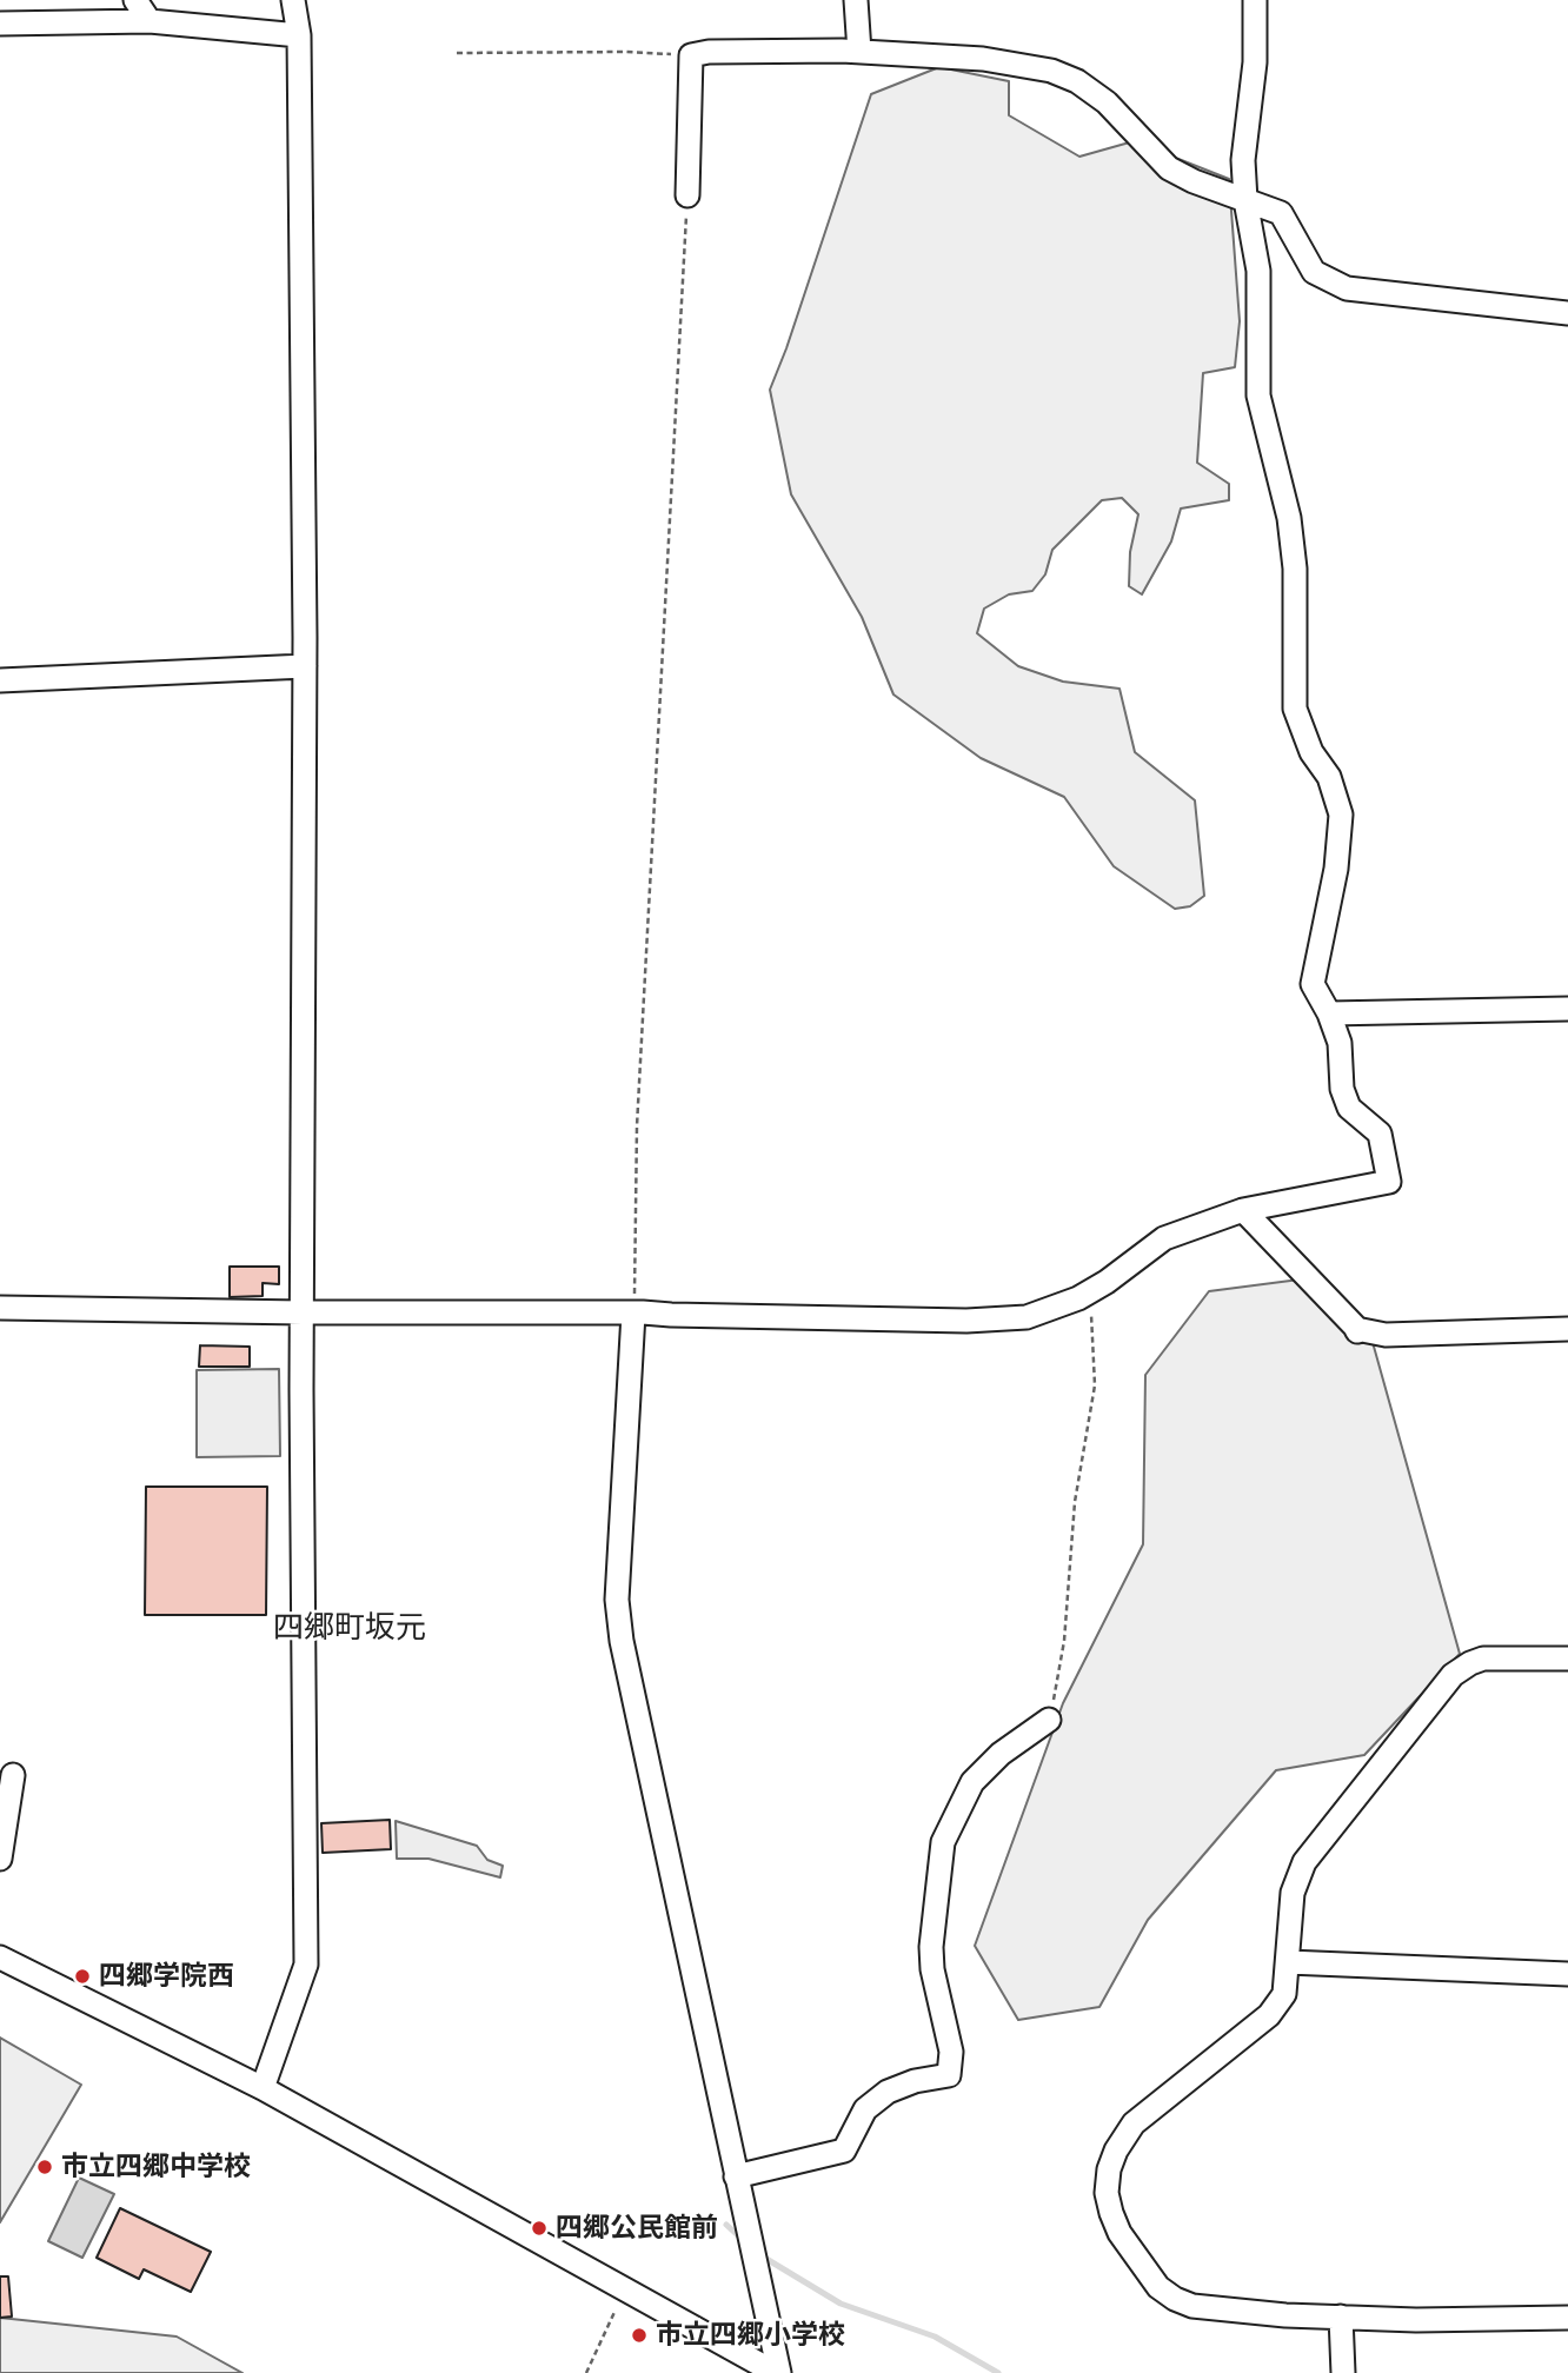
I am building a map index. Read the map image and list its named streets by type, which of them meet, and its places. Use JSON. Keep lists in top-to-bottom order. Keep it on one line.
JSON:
{"districts":["四郷町坂元"],"places":["四郷学院西","市立四郷中学校","四郷公民館前","市立四郷小学校"]}
